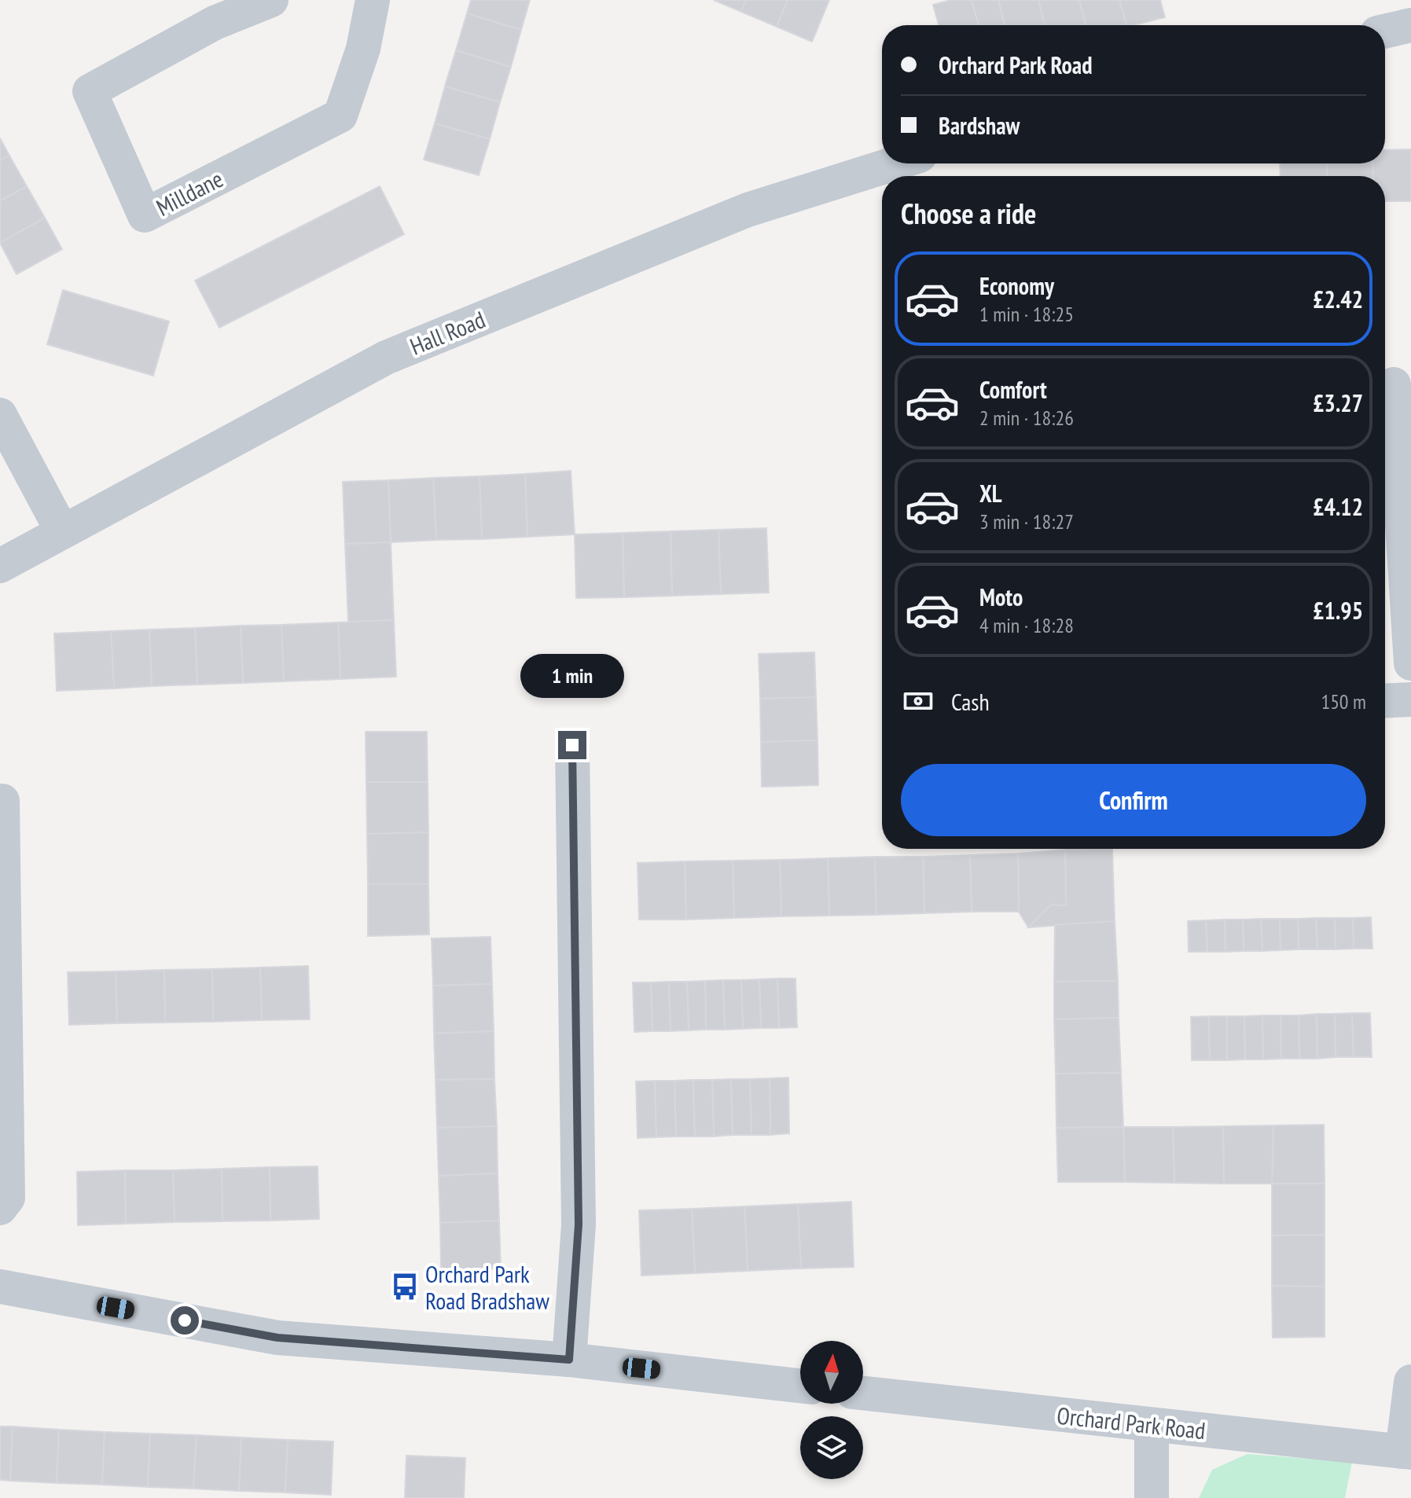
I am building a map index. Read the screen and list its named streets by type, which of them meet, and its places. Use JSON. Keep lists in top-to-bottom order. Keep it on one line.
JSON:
{"streets":{"street":["Milldane","Hall Road","Orchard Park Road"]},"places":{"bus stop":["Orchard Park Road Bradshaw"]},"north":"top","page":{"banner":["Orchard Park Road","Bardshaw"],"heading":"Choose a ride","list":[{"name":"Economy","note":"1 min · 18:25","value":"£2.42"},{"name":"Comfort","note":"2 min · 18:26","value":"£3.27"},{"name":"XL","note":"3 min · 18:27","value":"£4.12"},{"name":"Moto","note":"4 min · 18:28","value":"£1.95"}],"bubble":"1 min","pay":["Cash","150 m"],"buttons":"Confirm"}}
